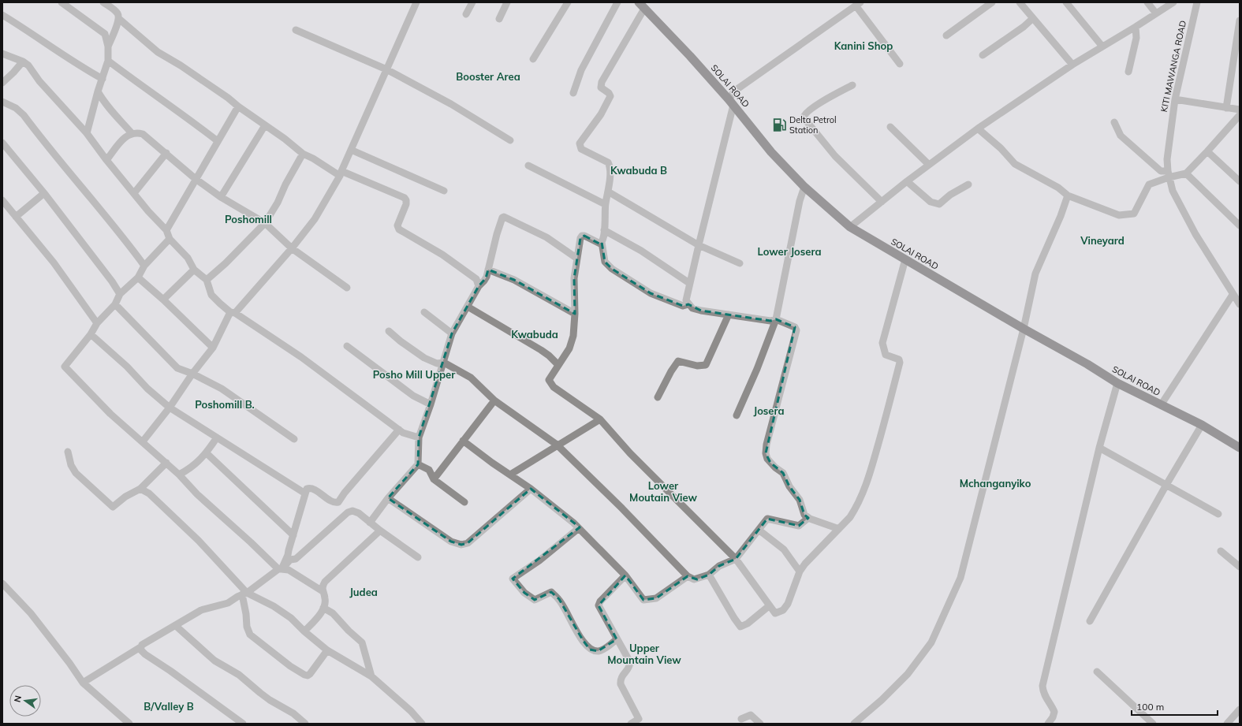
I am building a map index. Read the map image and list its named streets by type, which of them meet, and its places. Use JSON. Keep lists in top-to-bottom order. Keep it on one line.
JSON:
{"streets":{"highway":["SOLAI ROAD"],"street":["KITI MAWANGA ROAD"]},"districts":["Kanini Shop","Booster Area","Kwabuda B","Poshomill","Vineyard","Lower Josera","Kwabuda","Posho Mill Upper","Poshomill B.","Josera","Mchanganyiko","Lower Moutain View","Judea","Upper Mountain View","B/Valley B"],"places":{"fuel station":["Delta Petrol Station"]},"scale_bar":"100 m","north":"left"}
